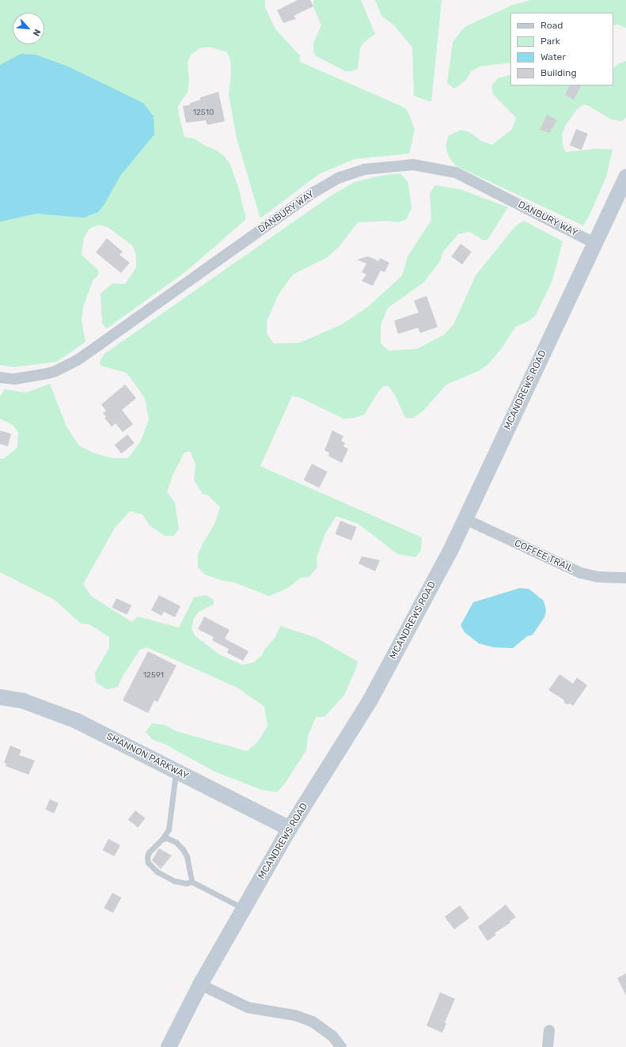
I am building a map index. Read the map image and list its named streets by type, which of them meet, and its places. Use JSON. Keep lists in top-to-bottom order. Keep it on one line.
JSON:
{"streets":{"main road":["MCANDREWS ROAD","SHANNON PARKWAY"],"street":["DANBURY WAY","COFFEE TRAIL"]},"crossings":[["DANBURY WAY","MCANDREWS ROAD"],["MCANDREWS ROAD","COFFEE TRAIL"],["MCANDREWS ROAD","SHANNON PARKWAY"]],"house_numbers":["12510","12591"],"legend":["Road","Park","Water","Building"],"north":"bottom right"}
